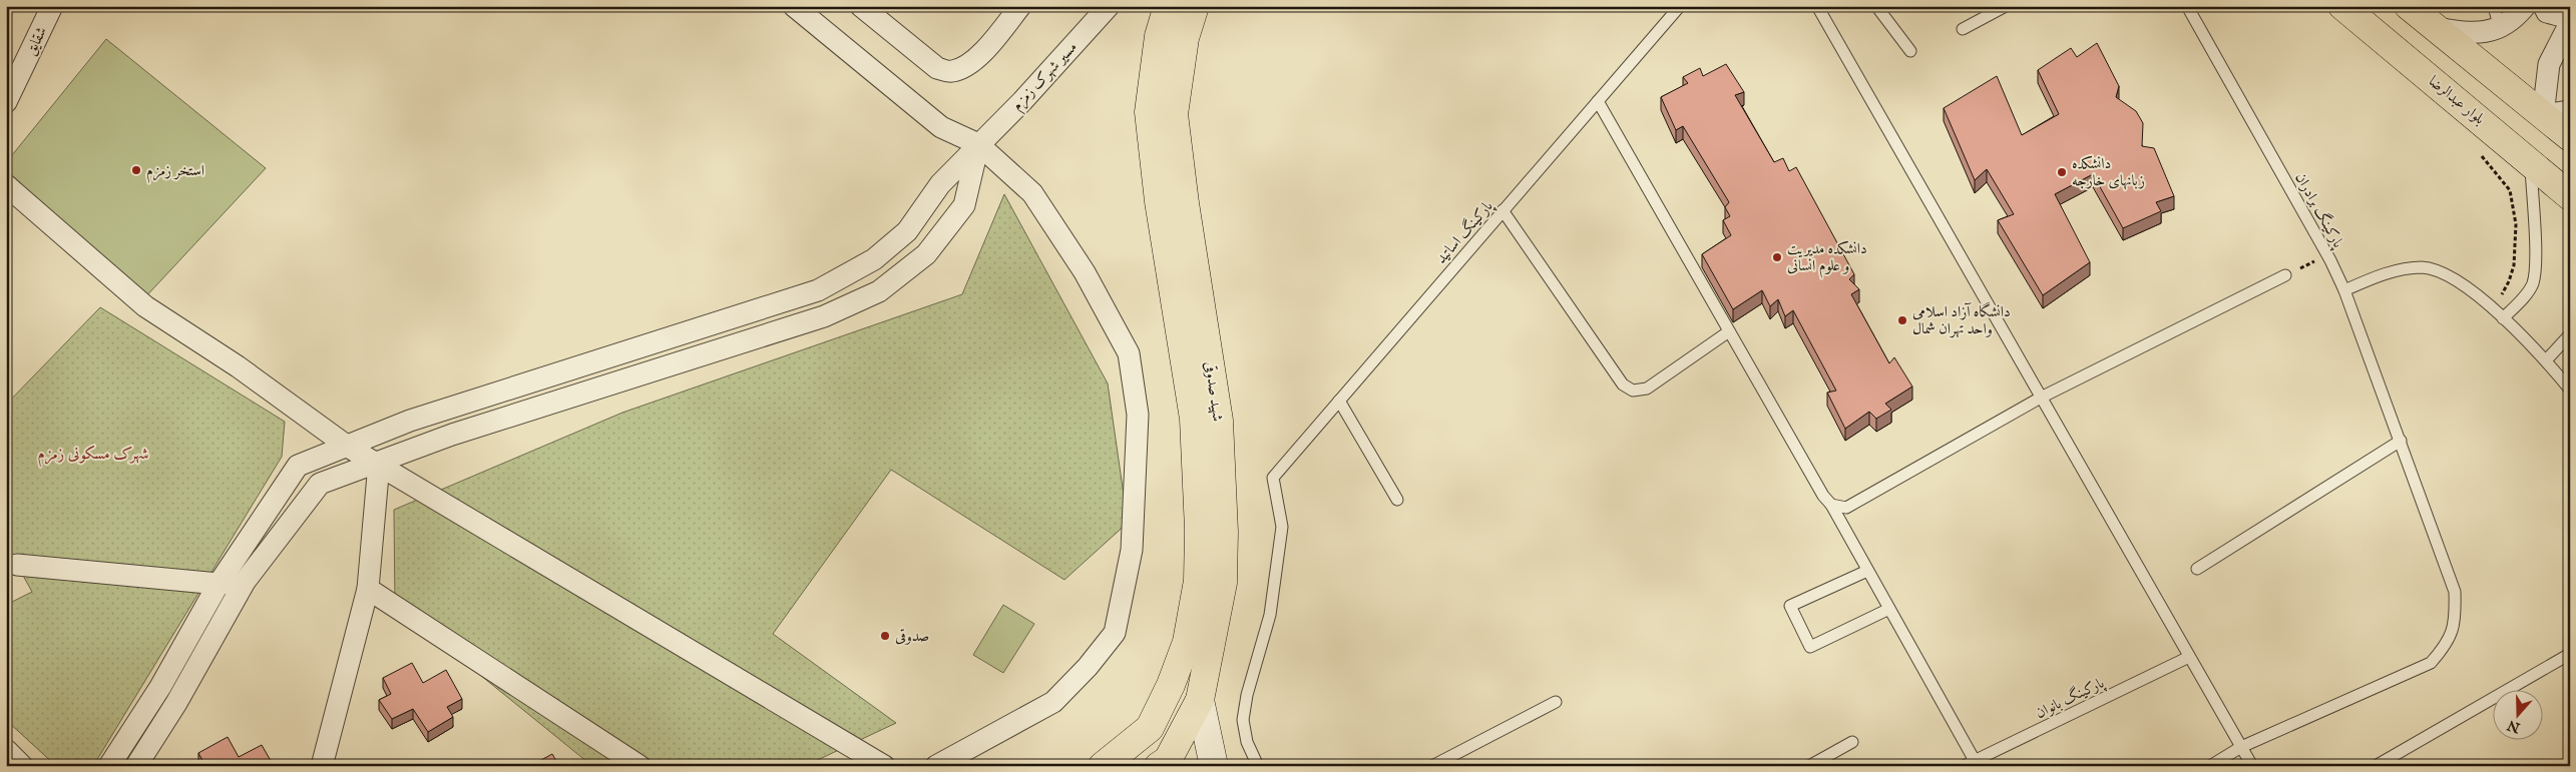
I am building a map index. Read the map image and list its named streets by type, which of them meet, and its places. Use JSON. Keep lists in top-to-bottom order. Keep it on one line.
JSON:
{"streets":{"main road":["بلوار عبدالرضا","شهید صدوقی"],"street":["شقایق","مسیر شهرک زمزم"],"lane":["پارکینگ برادران","پارکینگ اساتید","پارکینگ بانوان"]},"districts":["شهرک مسکونی زمزم"],"places":["استخر زمزم","دانشکده زبانهای خارجه","دانشکده مدیریت و علوم انسانی","دانشگاه آزاد اسلامی واحد تهران شمال","صدوقی"],"north":"bottom"}
